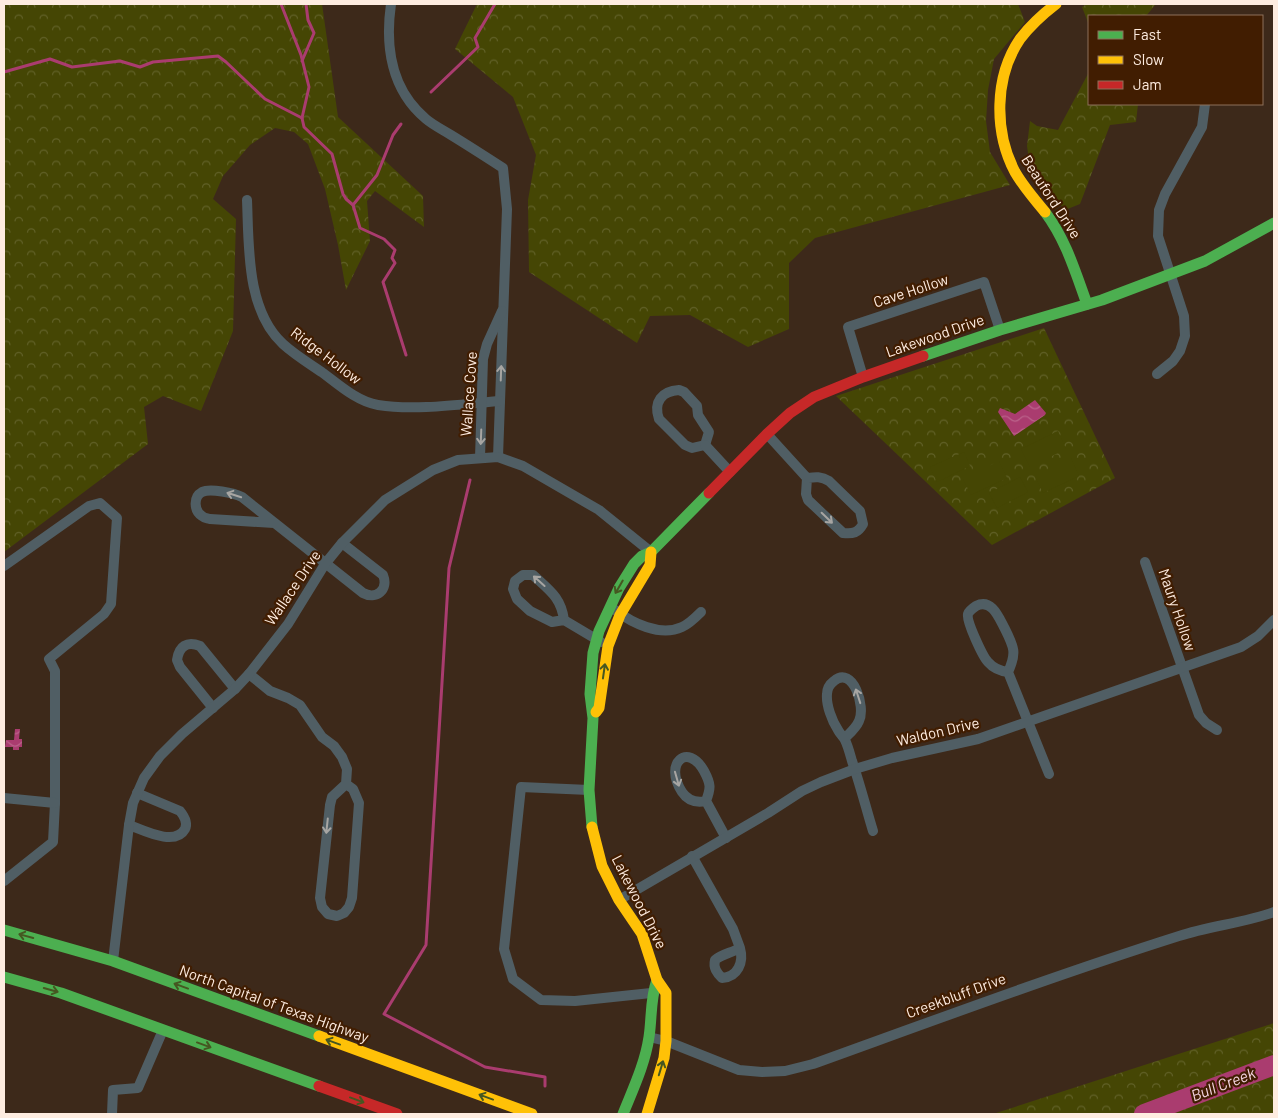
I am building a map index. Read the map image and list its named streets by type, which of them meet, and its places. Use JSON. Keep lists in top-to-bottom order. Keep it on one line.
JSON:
{"streets":{"main road":["Beauford Drive","Lakewood Drive","North Capital of Texas Highway"],"street":["Cave Hollow","Ridge Hollow","Wallace Cove","Wallace Drive","Maury Hollow","Waldon Drive","Creekbluff Drive"]},"crossings":[["Beauford Drive","Lakewood Drive"],["Cave Hollow","Lakewood Drive"],["Lakewood Drive","Wallace Drive"],["Lakewood Drive","Waldon Drive"],["Lakewood Drive","Creekbluff Drive"],["Ridge Hollow","Wallace Cove"],["Wallace Cove","Wallace Drive"],["Wallace Drive","North Capital of Texas Highway"],["Maury Hollow","Waldon Drive"]],"water":["Bull Creek"],"legend":["Fast","Slow","Jam"]}
